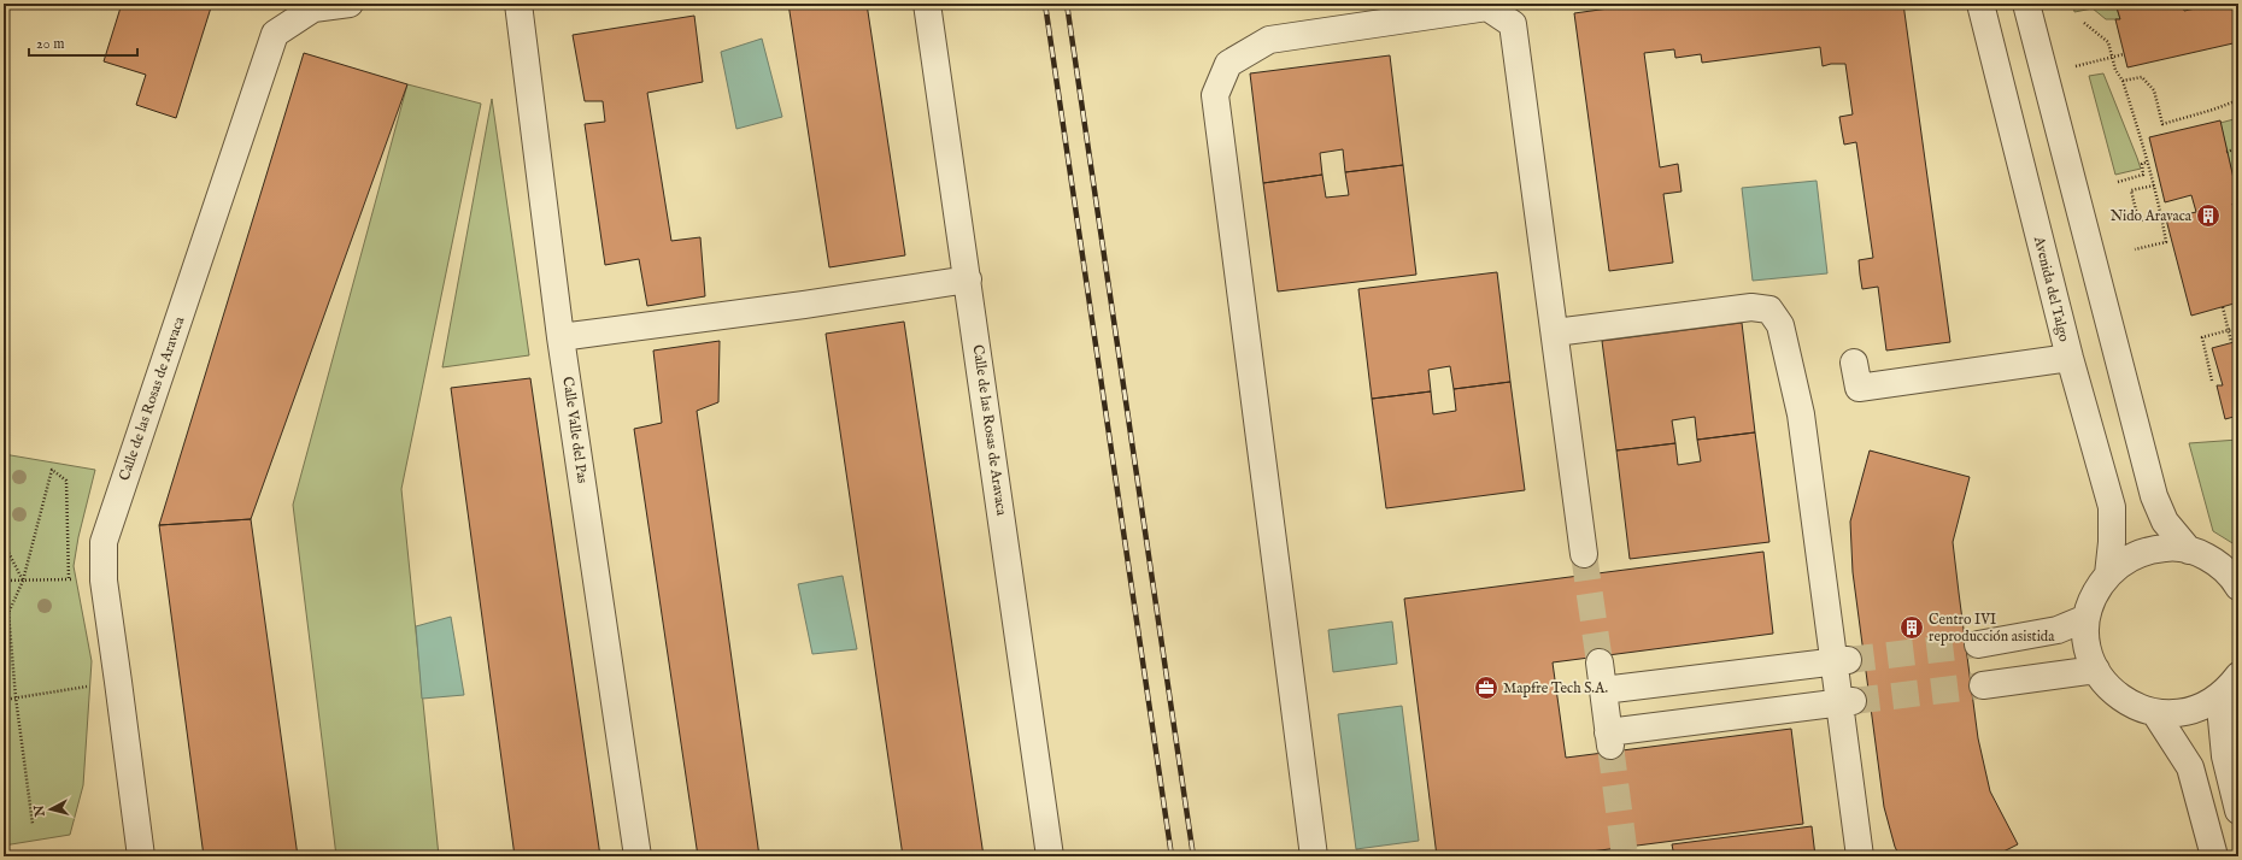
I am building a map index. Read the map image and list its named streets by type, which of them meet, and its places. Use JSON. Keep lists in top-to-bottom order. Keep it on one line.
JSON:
{"streets":{"street":["Avenida del Talgo","Calle de las Rosas de Aravaca","Calle Valle del Pas"]},"places":{"building":["Nido Aravaca","Centro IVI reproducción asistida"],"office":["Mapfre Tech S.A."]},"scale_bar":"20 m","north":"left"}
